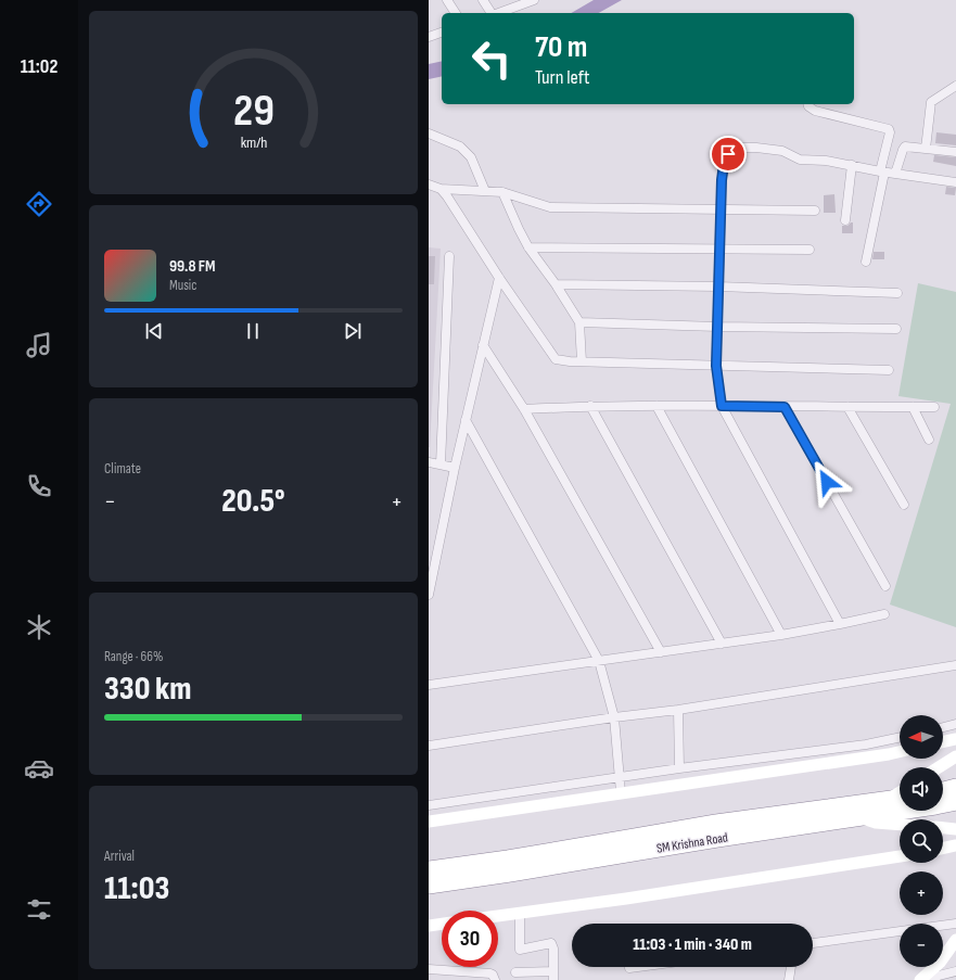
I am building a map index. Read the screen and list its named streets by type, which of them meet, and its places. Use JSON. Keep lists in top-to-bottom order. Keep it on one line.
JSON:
{"streets":{"highway":["SM Krishna Road"]},"north":"left","page":{"tabs":"11:02","turn":["70 m","Turn left"],"song":["99.8 FM","Music"],"tile":["Climate",["Range · 66%","330 km"],["Arrival","11:03"]],"heat":["−","20.5°","+"],"map_buttons":["+","−"],"limit":"30","trip":"11:03 · 1 min · 340 m","gauge":["29","km/h"]}}
